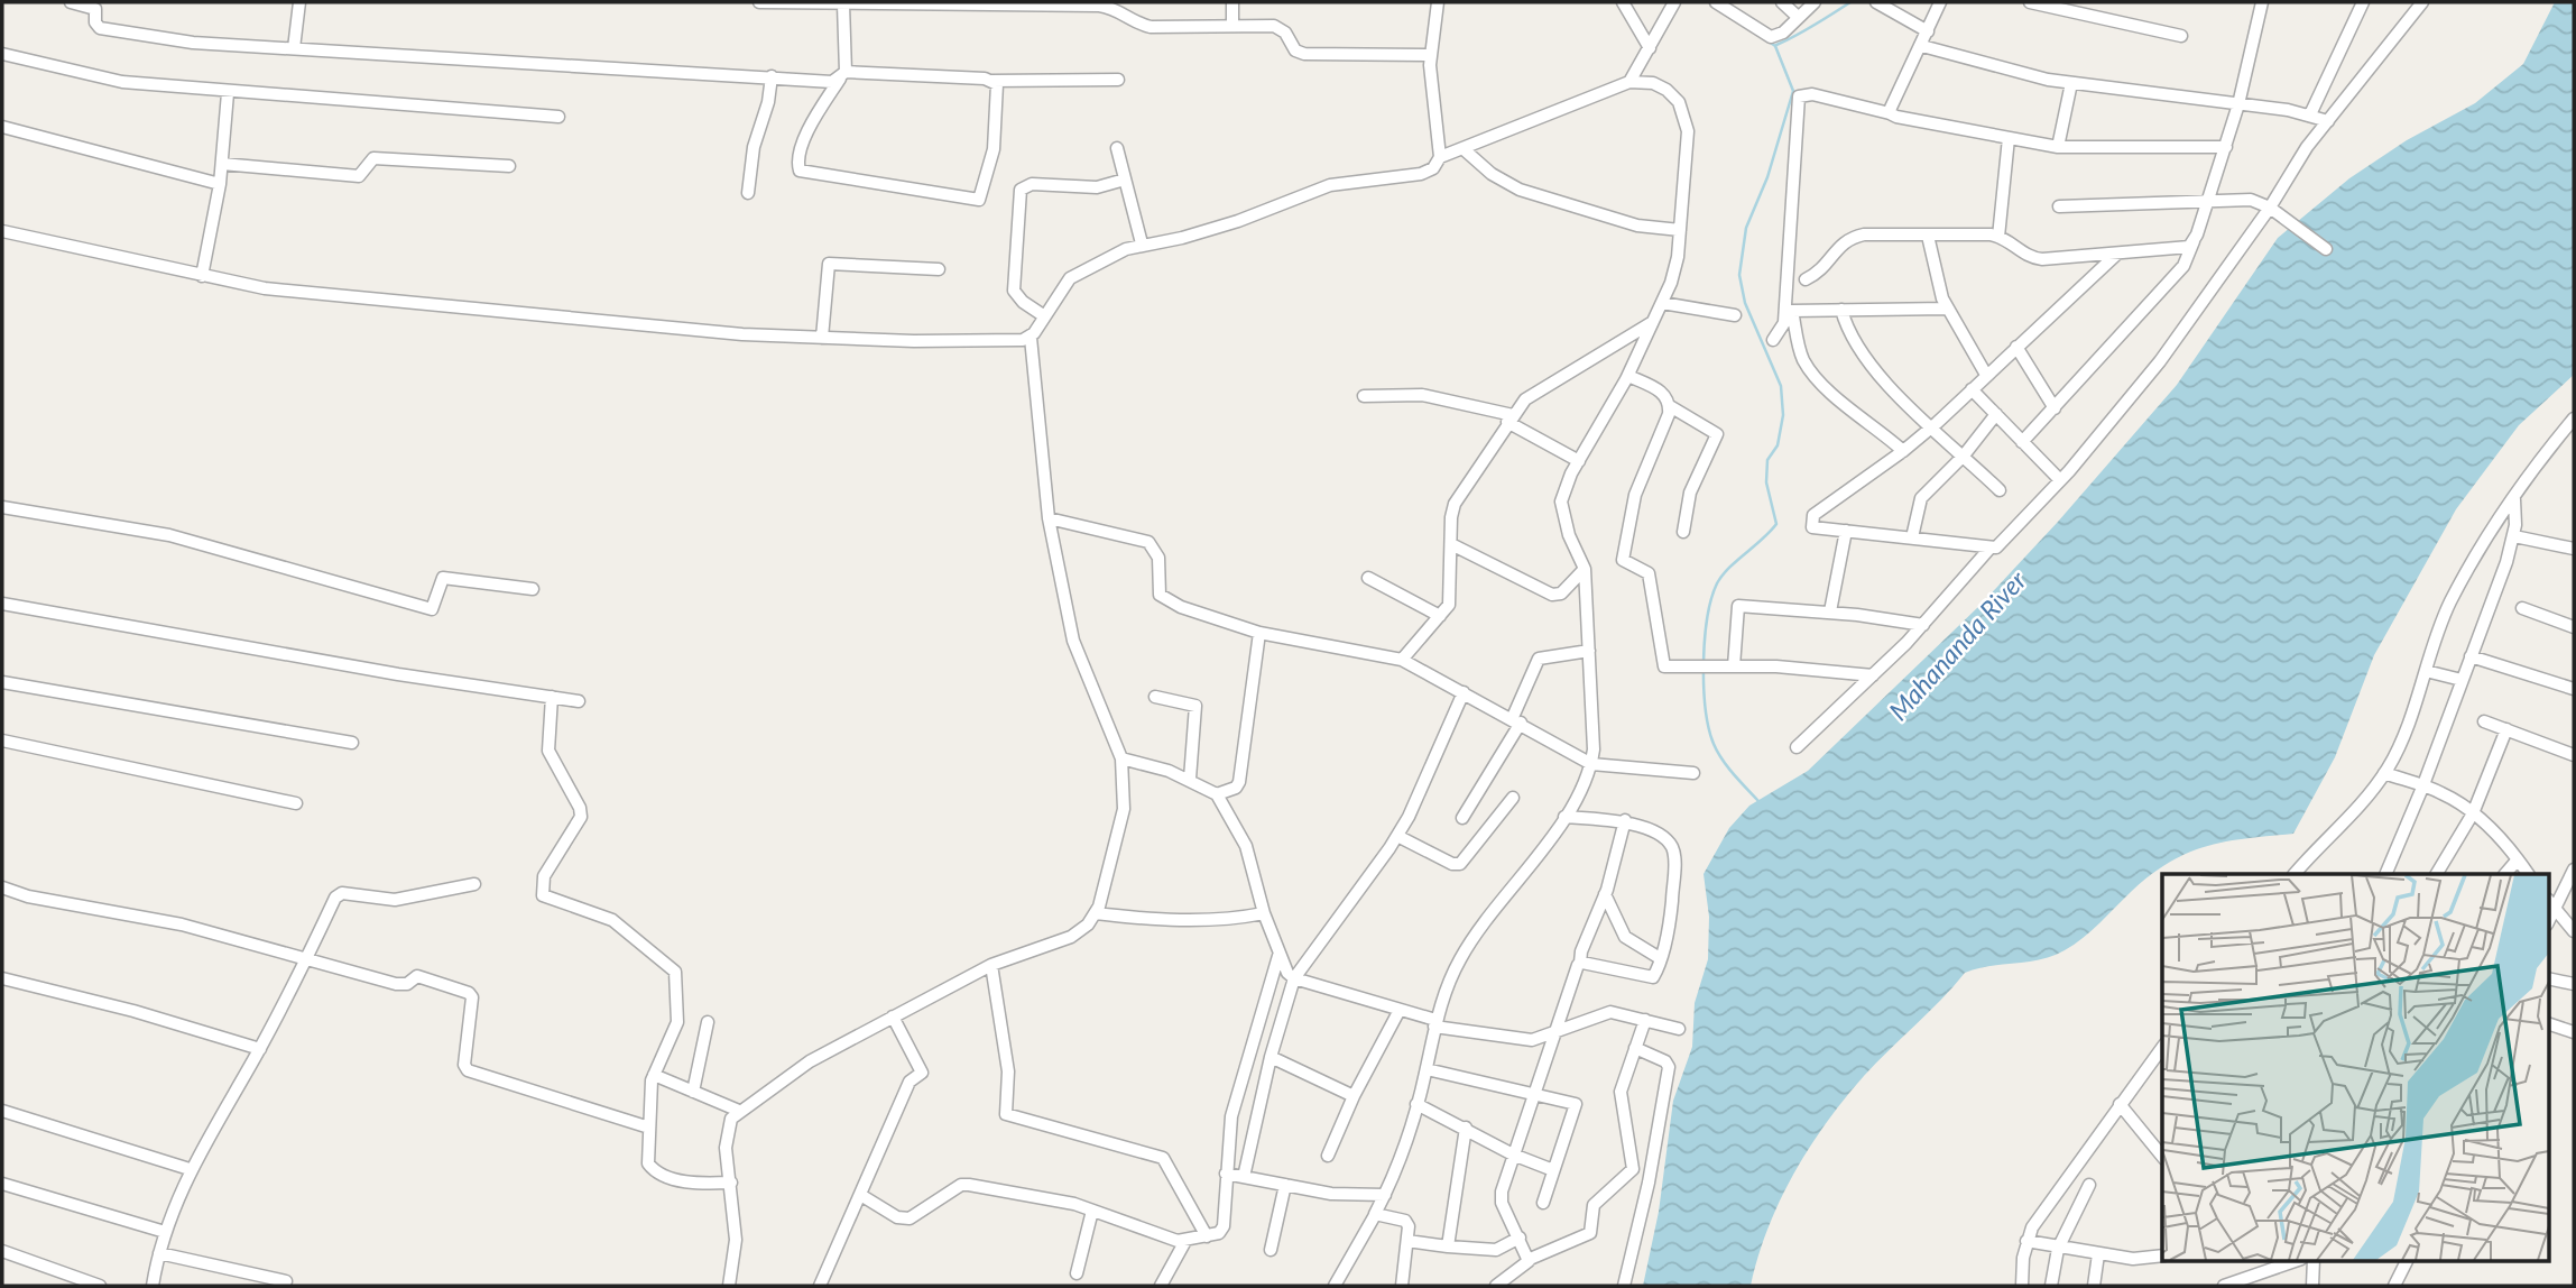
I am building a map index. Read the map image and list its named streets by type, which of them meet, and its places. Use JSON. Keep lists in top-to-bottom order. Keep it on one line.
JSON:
{"water":["Mahananda River"]}
